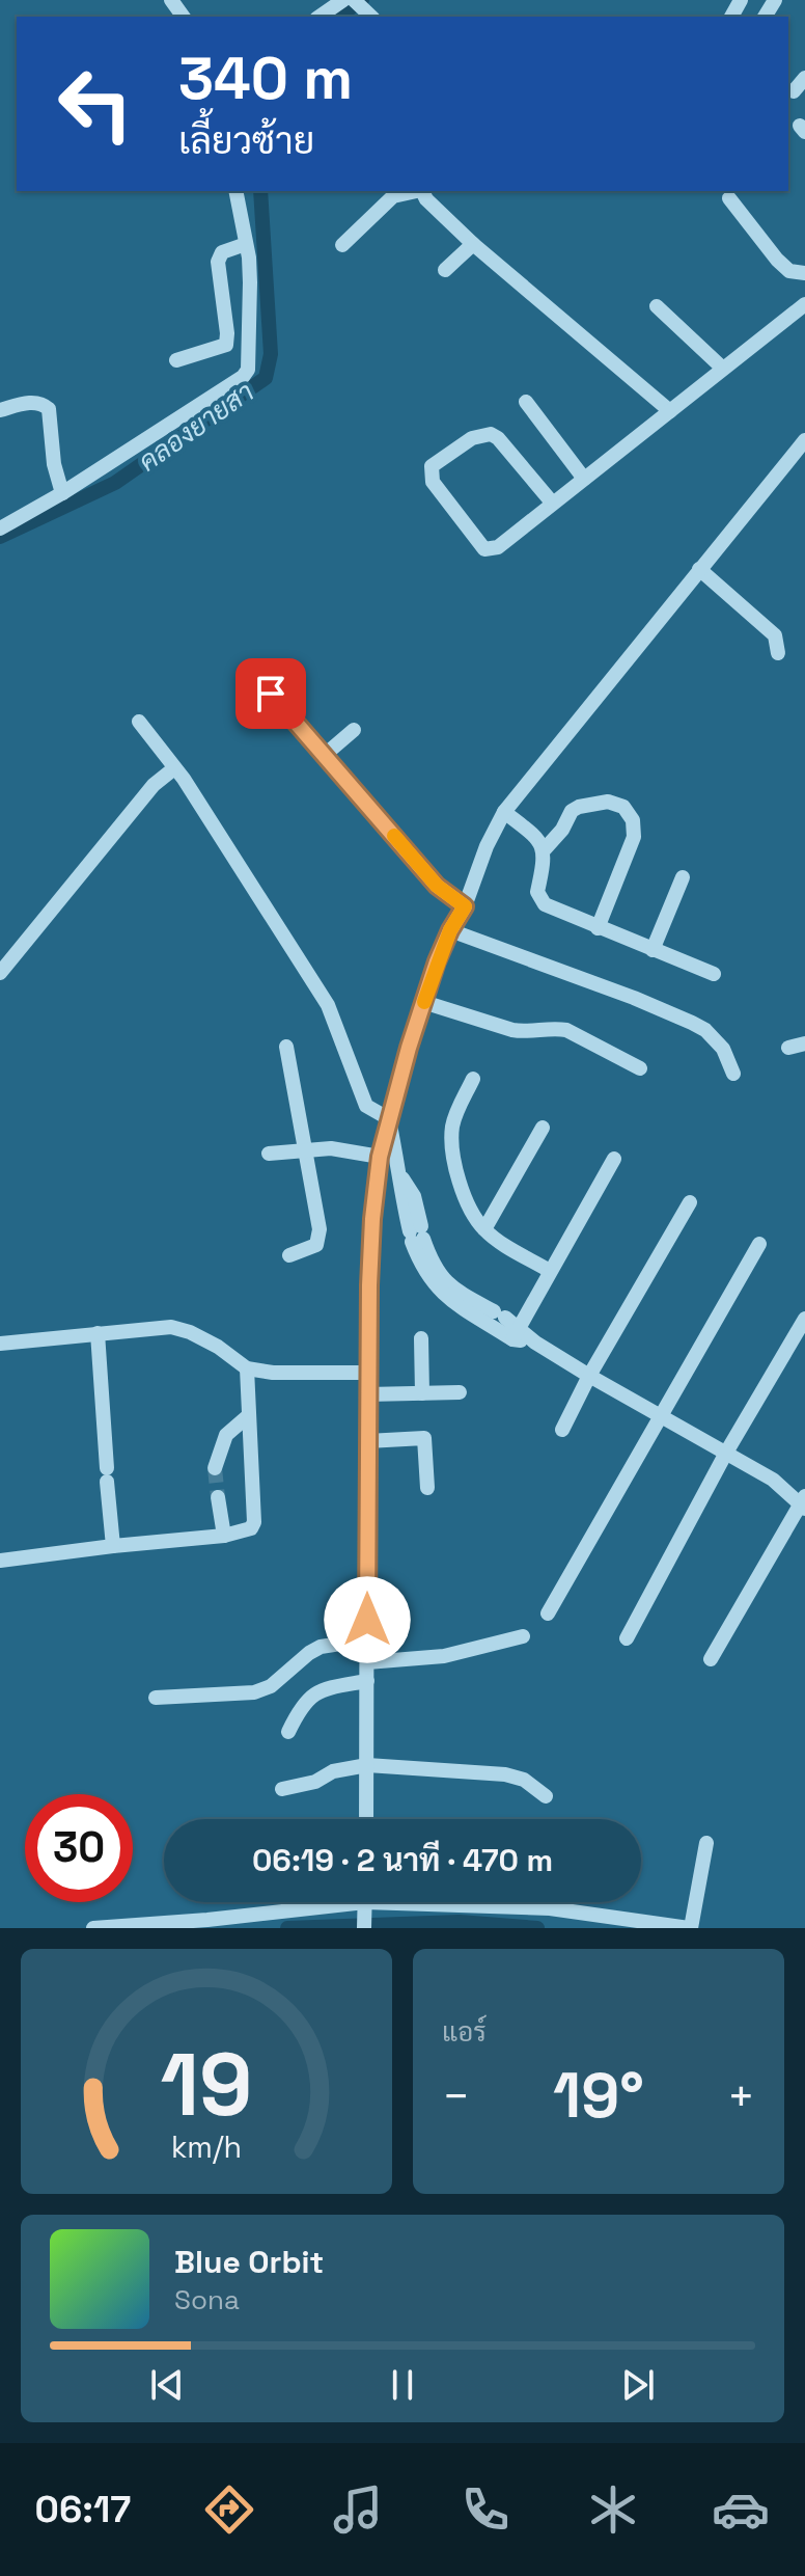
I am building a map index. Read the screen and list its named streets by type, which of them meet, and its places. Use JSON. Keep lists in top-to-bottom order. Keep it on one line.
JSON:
{"water":["คลองยายสา"],"page":{"turn":["340 m","เลี้ยวซ้าย"],"limit":"30","trip":"06:19 · 2 นาที · 470 m","tile":"แอร์","heat":["−","19°","+"],"song":["Blue Orbit","Sona"],"tabs":"06:17","gauge":["19","km/h"]}}
